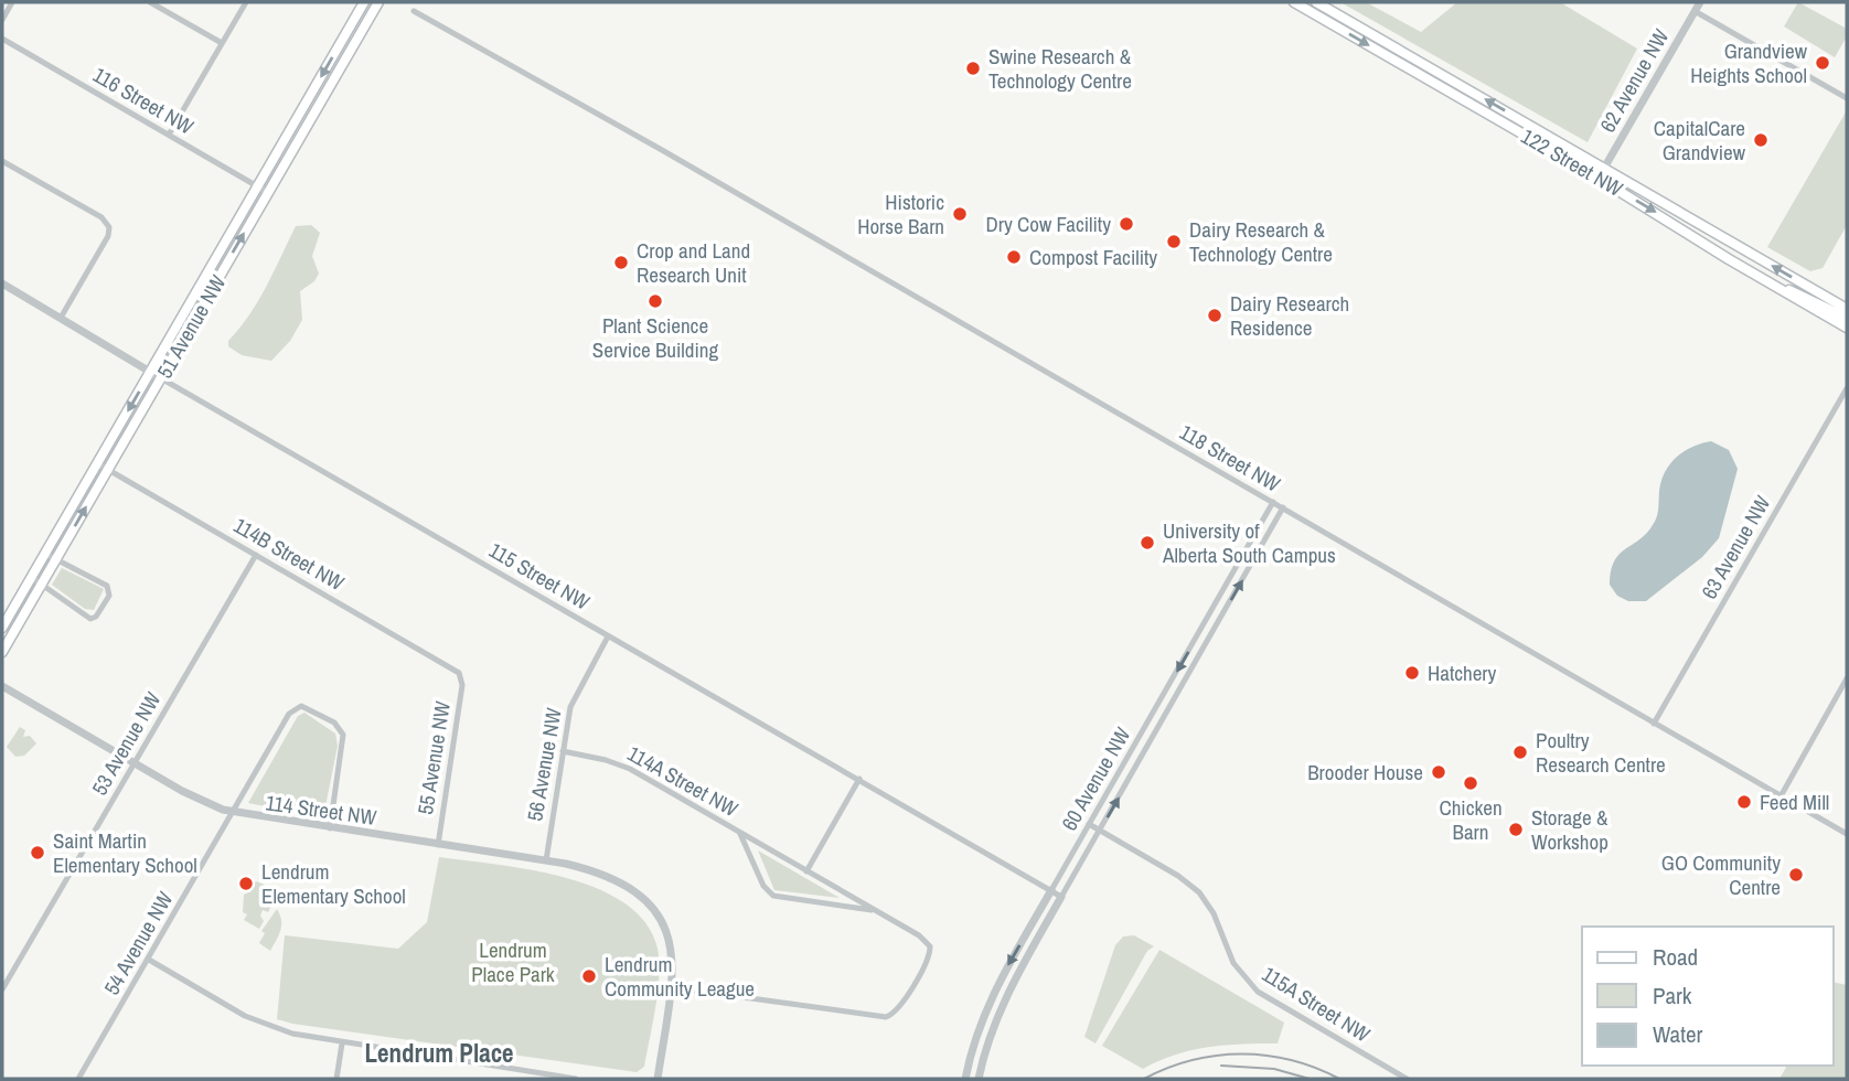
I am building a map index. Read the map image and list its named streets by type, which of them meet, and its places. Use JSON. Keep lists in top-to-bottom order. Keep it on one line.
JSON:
{"streets":{"main road":["122 Street NW","51 Avenue NW"],"street":["62 Avenue NW","116 Street NW","118 Street NW","63 Avenue NW","114B Street NW","115 Street NW","53 Avenue NW","55 Avenue NW","56 Avenue NW","60 Avenue NW","114A Street NW","114 Street NW","54 Avenue NW","115A Street NW"]},"crossings":[["62 Avenue NW","122 Street NW"],["116 Street NW","51 Avenue NW"],["51 Avenue NW","114B Street NW"],["51 Avenue NW","115 Street NW"],["118 Street NW","63 Avenue NW"],["118 Street NW","60 Avenue NW"],["114B Street NW","53 Avenue NW"],["114B Street NW","55 Avenue NW"],["115 Street NW","56 Avenue NW"],["115 Street NW","60 Avenue NW"],["53 Avenue NW","114 Street NW"],["55 Avenue NW","114 Street NW"],["56 Avenue NW","114A Street NW"],["56 Avenue NW","114 Street NW"],["60 Avenue NW","115A Street NW"],["114A Street NW","114 Street NW"],["114 Street NW","54 Avenue NW"]],"districts":["Lendrum Place"],"parks":["Lendrum Place Park"],"places":["Grandview Heights School","Swine Research & Technology Centre","CapitalCare Grandview","Historic Horse Barn","Dry Cow Facility","Dairy Research & Technology Centre","Compost Facility","Crop and Land Research Unit","Plant Science Service Building","Dairy Research Residence","University of Alberta South Campus","Hatchery","Poultry Research Centre","Brooder House","Chicken Barn","Feed Mill","Storage & Workshop","Saint Martin Elementary School","GO Community Centre","Lendrum Elementary School","Lendrum Community League"],"legend":["Road","Park","Water"]}
